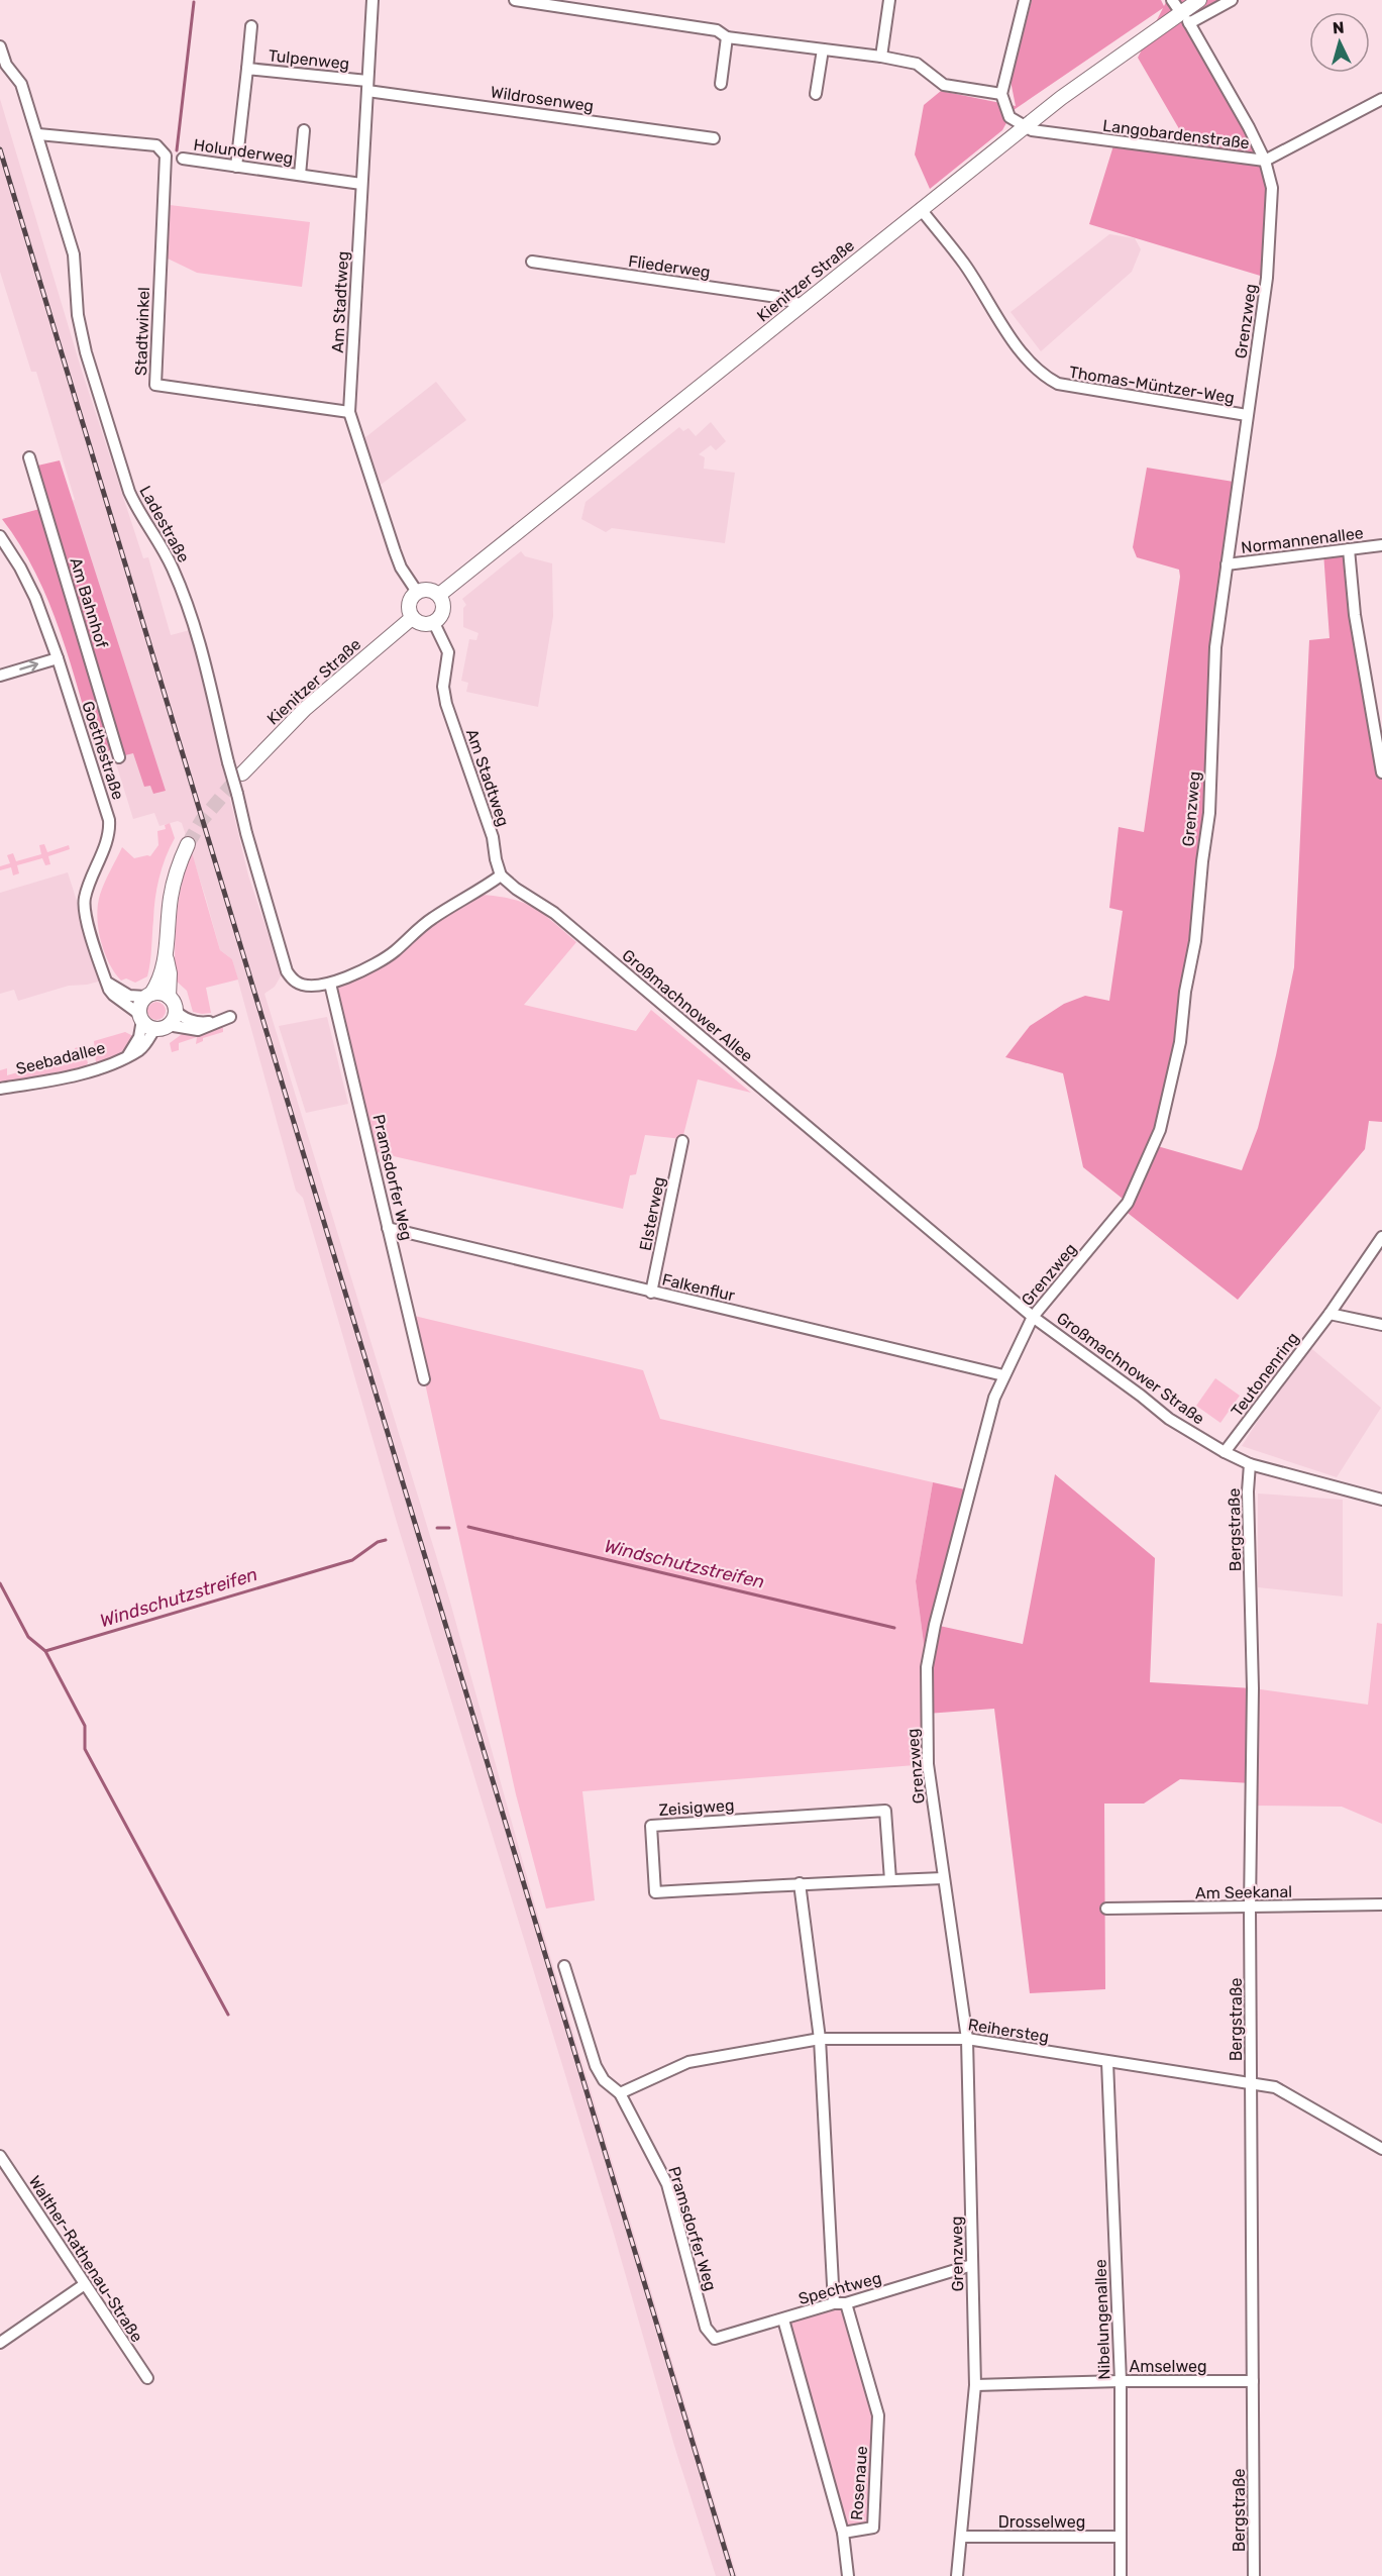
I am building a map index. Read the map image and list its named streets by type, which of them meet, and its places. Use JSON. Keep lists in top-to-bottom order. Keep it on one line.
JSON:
{"streets":{"street":["Tulpenweg","Wildrosenweg","Langobardenstraße","Holunderweg","Fliederweg","Kienitzer Straße","Am Stadtweg","Grenzweg","Stadtwinkel","Thomas-Müntzer-Weg","Ladestraße","Normannenallee","Am Bahnhof","Goethestraße","Großmachnower Allee","Seebadallee","Pramsdorfer Weg","Elsterweg","Falkenflur","Großmachnower Straße","Teutonenring","Bergstraße","Zeisigweg","Am Seekanal","Reihersteg","Walther-Rathenau-Straße","Spechtweg","Nibelungenallee","Amselweg","Rosenaue","Drosselweg"]},"crossings":[["Tulpenweg","Wildrosenweg"],["Tulpenweg","Holunderweg"],["Tulpenweg","Am Stadtweg"],["Wildrosenweg","Am Stadtweg"],["Langobardenstraße","Kienitzer Straße"],["Langobardenstraße","Grenzweg"],["Holunderweg","Am Stadtweg"],["Fliederweg","Kienitzer Straße"],["Kienitzer Straße","Am Stadtweg"],["Kienitzer Straße","Grenzweg"],["Kienitzer Straße","Thomas-Müntzer-Weg"],["Am Stadtweg","Stadtwinkel"],["Am Stadtweg","Großmachnower Allee"],["Grenzweg","Thomas-Müntzer-Weg"],["Grenzweg","Normannenallee"],["Grenzweg","Großmachnower Allee"],["Grenzweg","Falkenflur"],["Grenzweg","Großmachnower Straße"],["Grenzweg","Zeisigweg"],["Grenzweg","Reihersteg"],["Grenzweg","Spechtweg"],["Grenzweg","Amselweg"],["Grenzweg","Drosselweg"],["Stadtwinkel","Ladestraße"],["Ladestraße","Pramsdorfer Weg"],["Goethestraße","Seebadallee"],["Großmachnower Allee","Großmachnower Straße"],["Pramsdorfer Weg","Falkenflur"],["Pramsdorfer Weg","Reihersteg"],["Pramsdorfer Weg","Spechtweg"],["Elsterweg","Falkenflur"],["Großmachnower Straße","Teutonenring"],["Großmachnower Straße","Bergstraße"],["Bergstraße","Am Seekanal"],["Bergstraße","Reihersteg"],["Bergstraße","Amselweg"],["Reihersteg","Nibelungenallee"],["Spechtweg","Rosenaue"],["Nibelungenallee","Amselweg"],["Nibelungenallee","Drosselweg"]],"water":["Windschutzstreifen"],"north":"top"}
